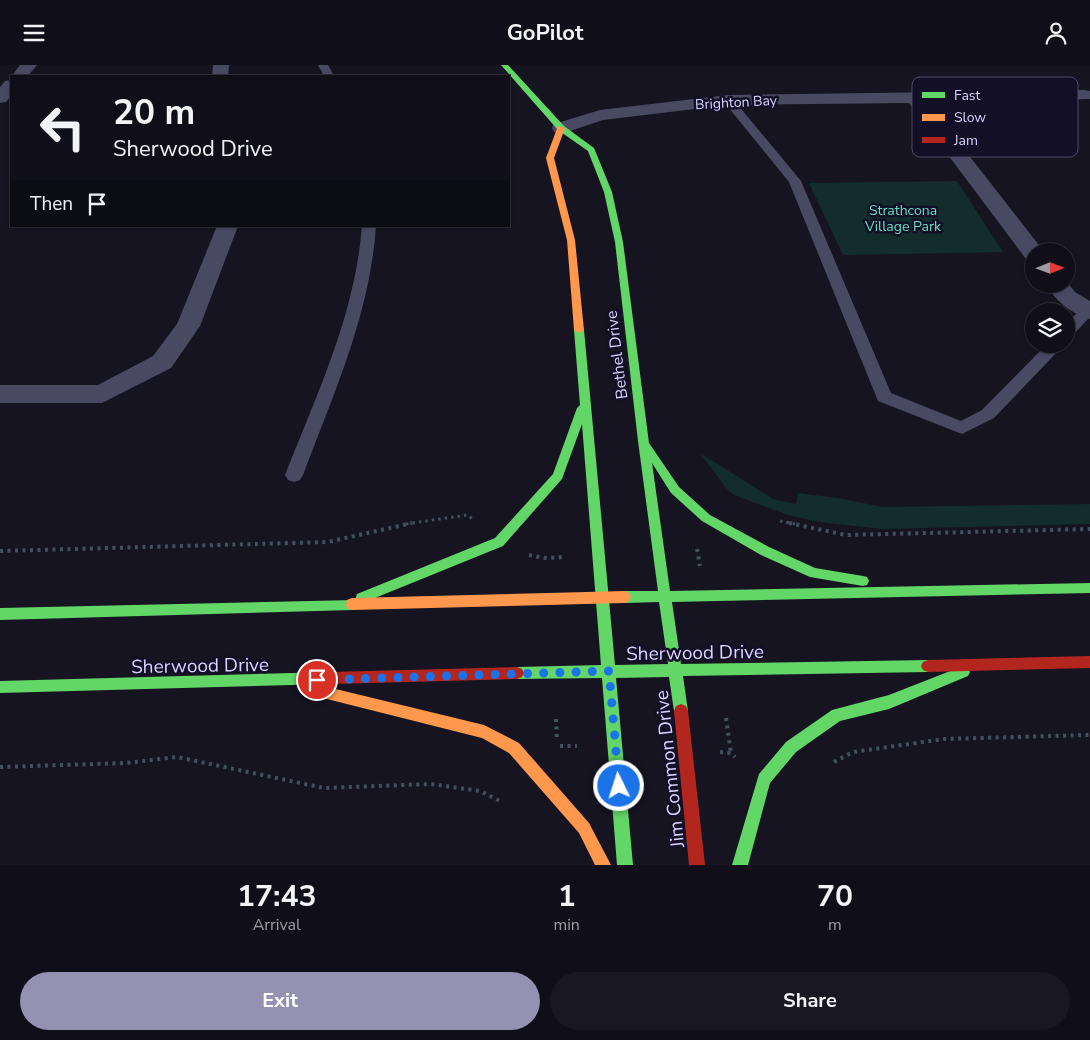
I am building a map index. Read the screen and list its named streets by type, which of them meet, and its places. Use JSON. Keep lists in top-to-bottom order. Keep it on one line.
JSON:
{"streets":{"main road":["Bethel Drive","Sherwood Drive","Jim Common Drive"],"street":["Brighton Bay"]},"crossings":[["Brighton Bay","Bethel Drive"],["Bethel Drive","Sherwood Drive"],["Bethel Drive","Jim Common Drive"],["Sherwood Drive","Jim Common Drive"]],"parks":["Strathcona Village Park"],"legend":["Fast","Slow","Jam"],"north":"right","page":{"header":"GoPilot","turn":["20 m","Sherwood Drive"],"then":"Then","eta":["17:43","Arrival","1","min","70","m"],"buttons":["Exit","Share"]}}
